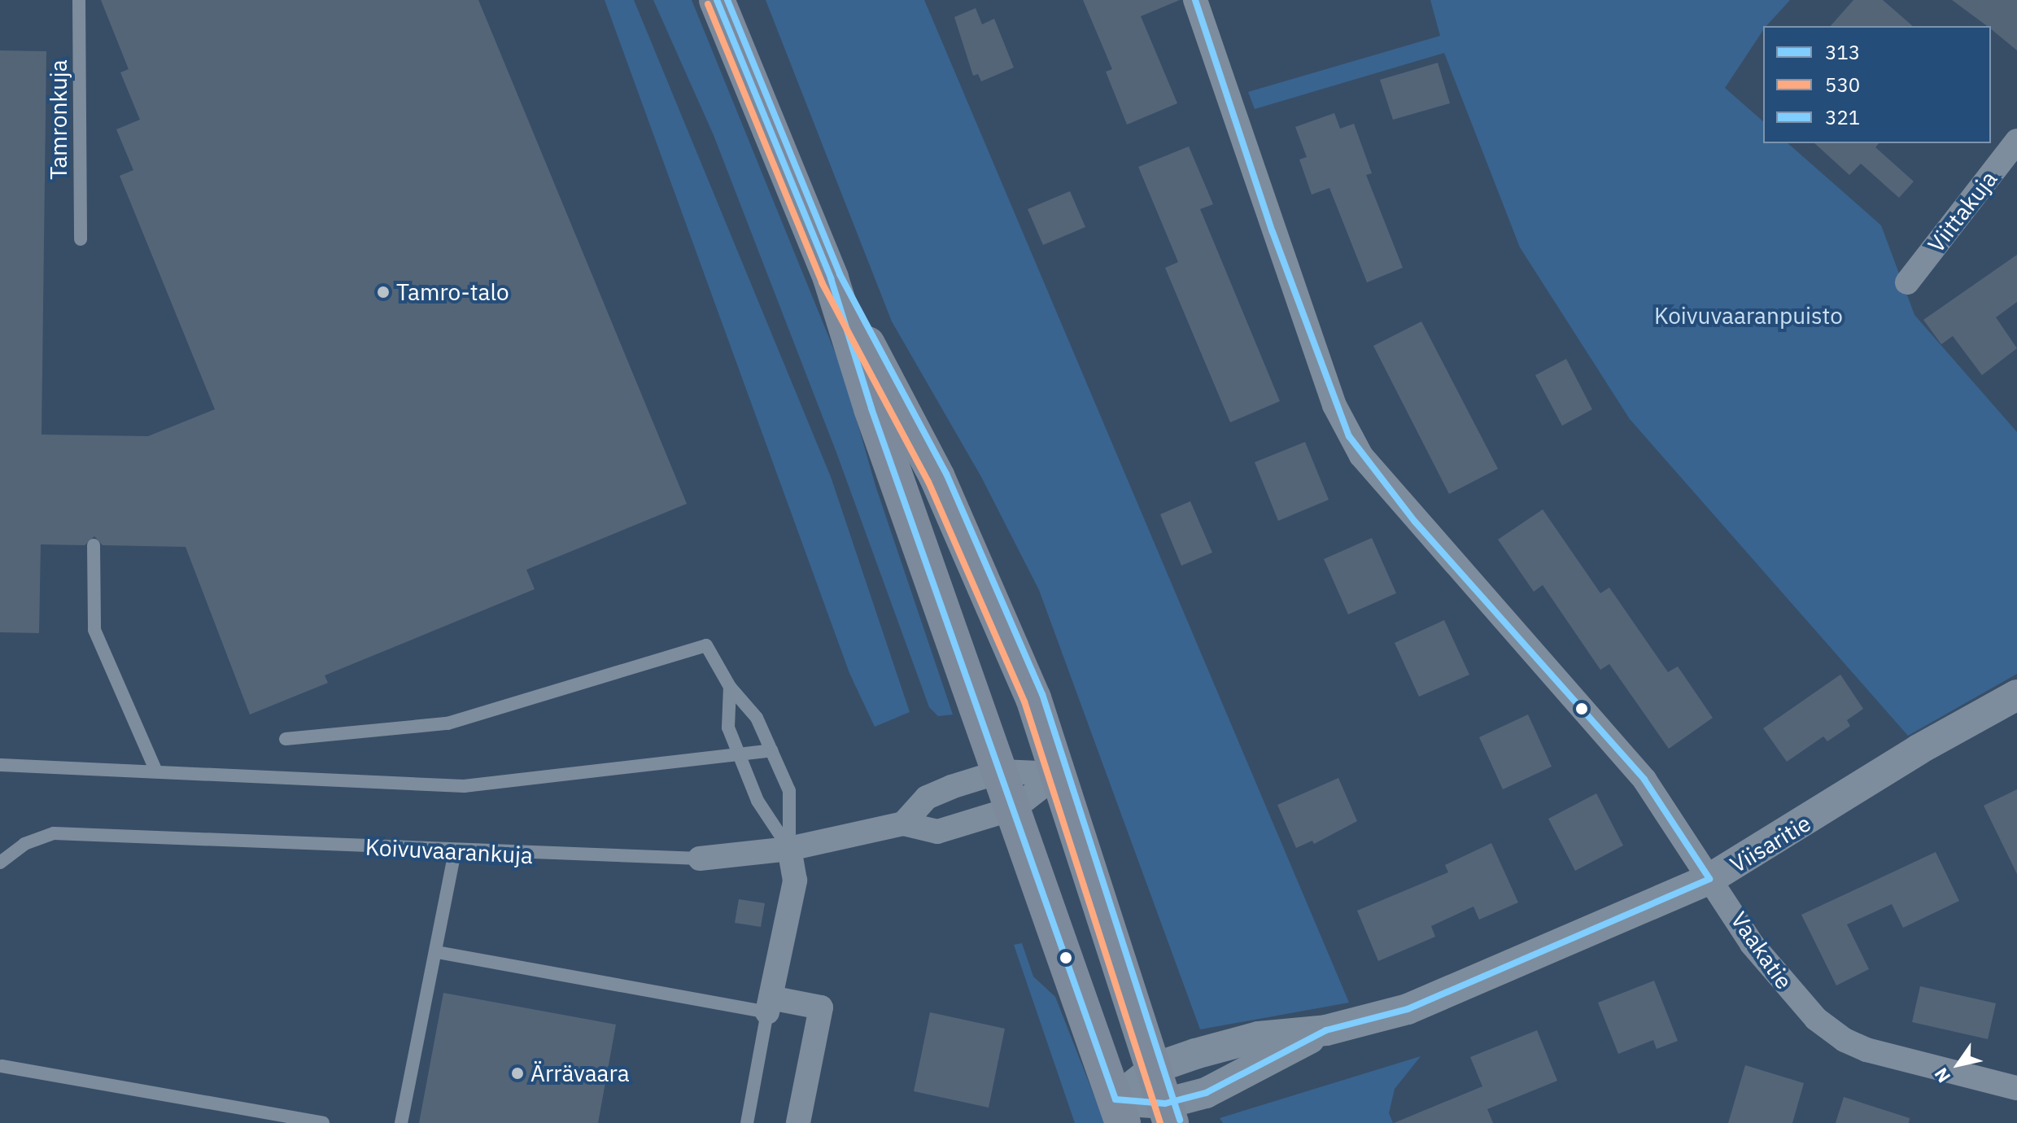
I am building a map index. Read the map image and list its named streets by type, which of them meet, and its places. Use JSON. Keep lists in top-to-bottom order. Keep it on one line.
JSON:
{"streets":{"street":["Viittakuja","Viisaritie","Koivuvaarankuja","Vaakatie"],"lane":["Tamronkuja"]},"crossings":[["Viisaritie","Vaakatie"]],"parks":["Koivuvaaranpuisto"],"places":["Tamro-talo","Ärrävaara"],"lines":["transit line 313","transit line 321","transit line 530"],"legend":["313","530","321"],"north":"bottom left"}
